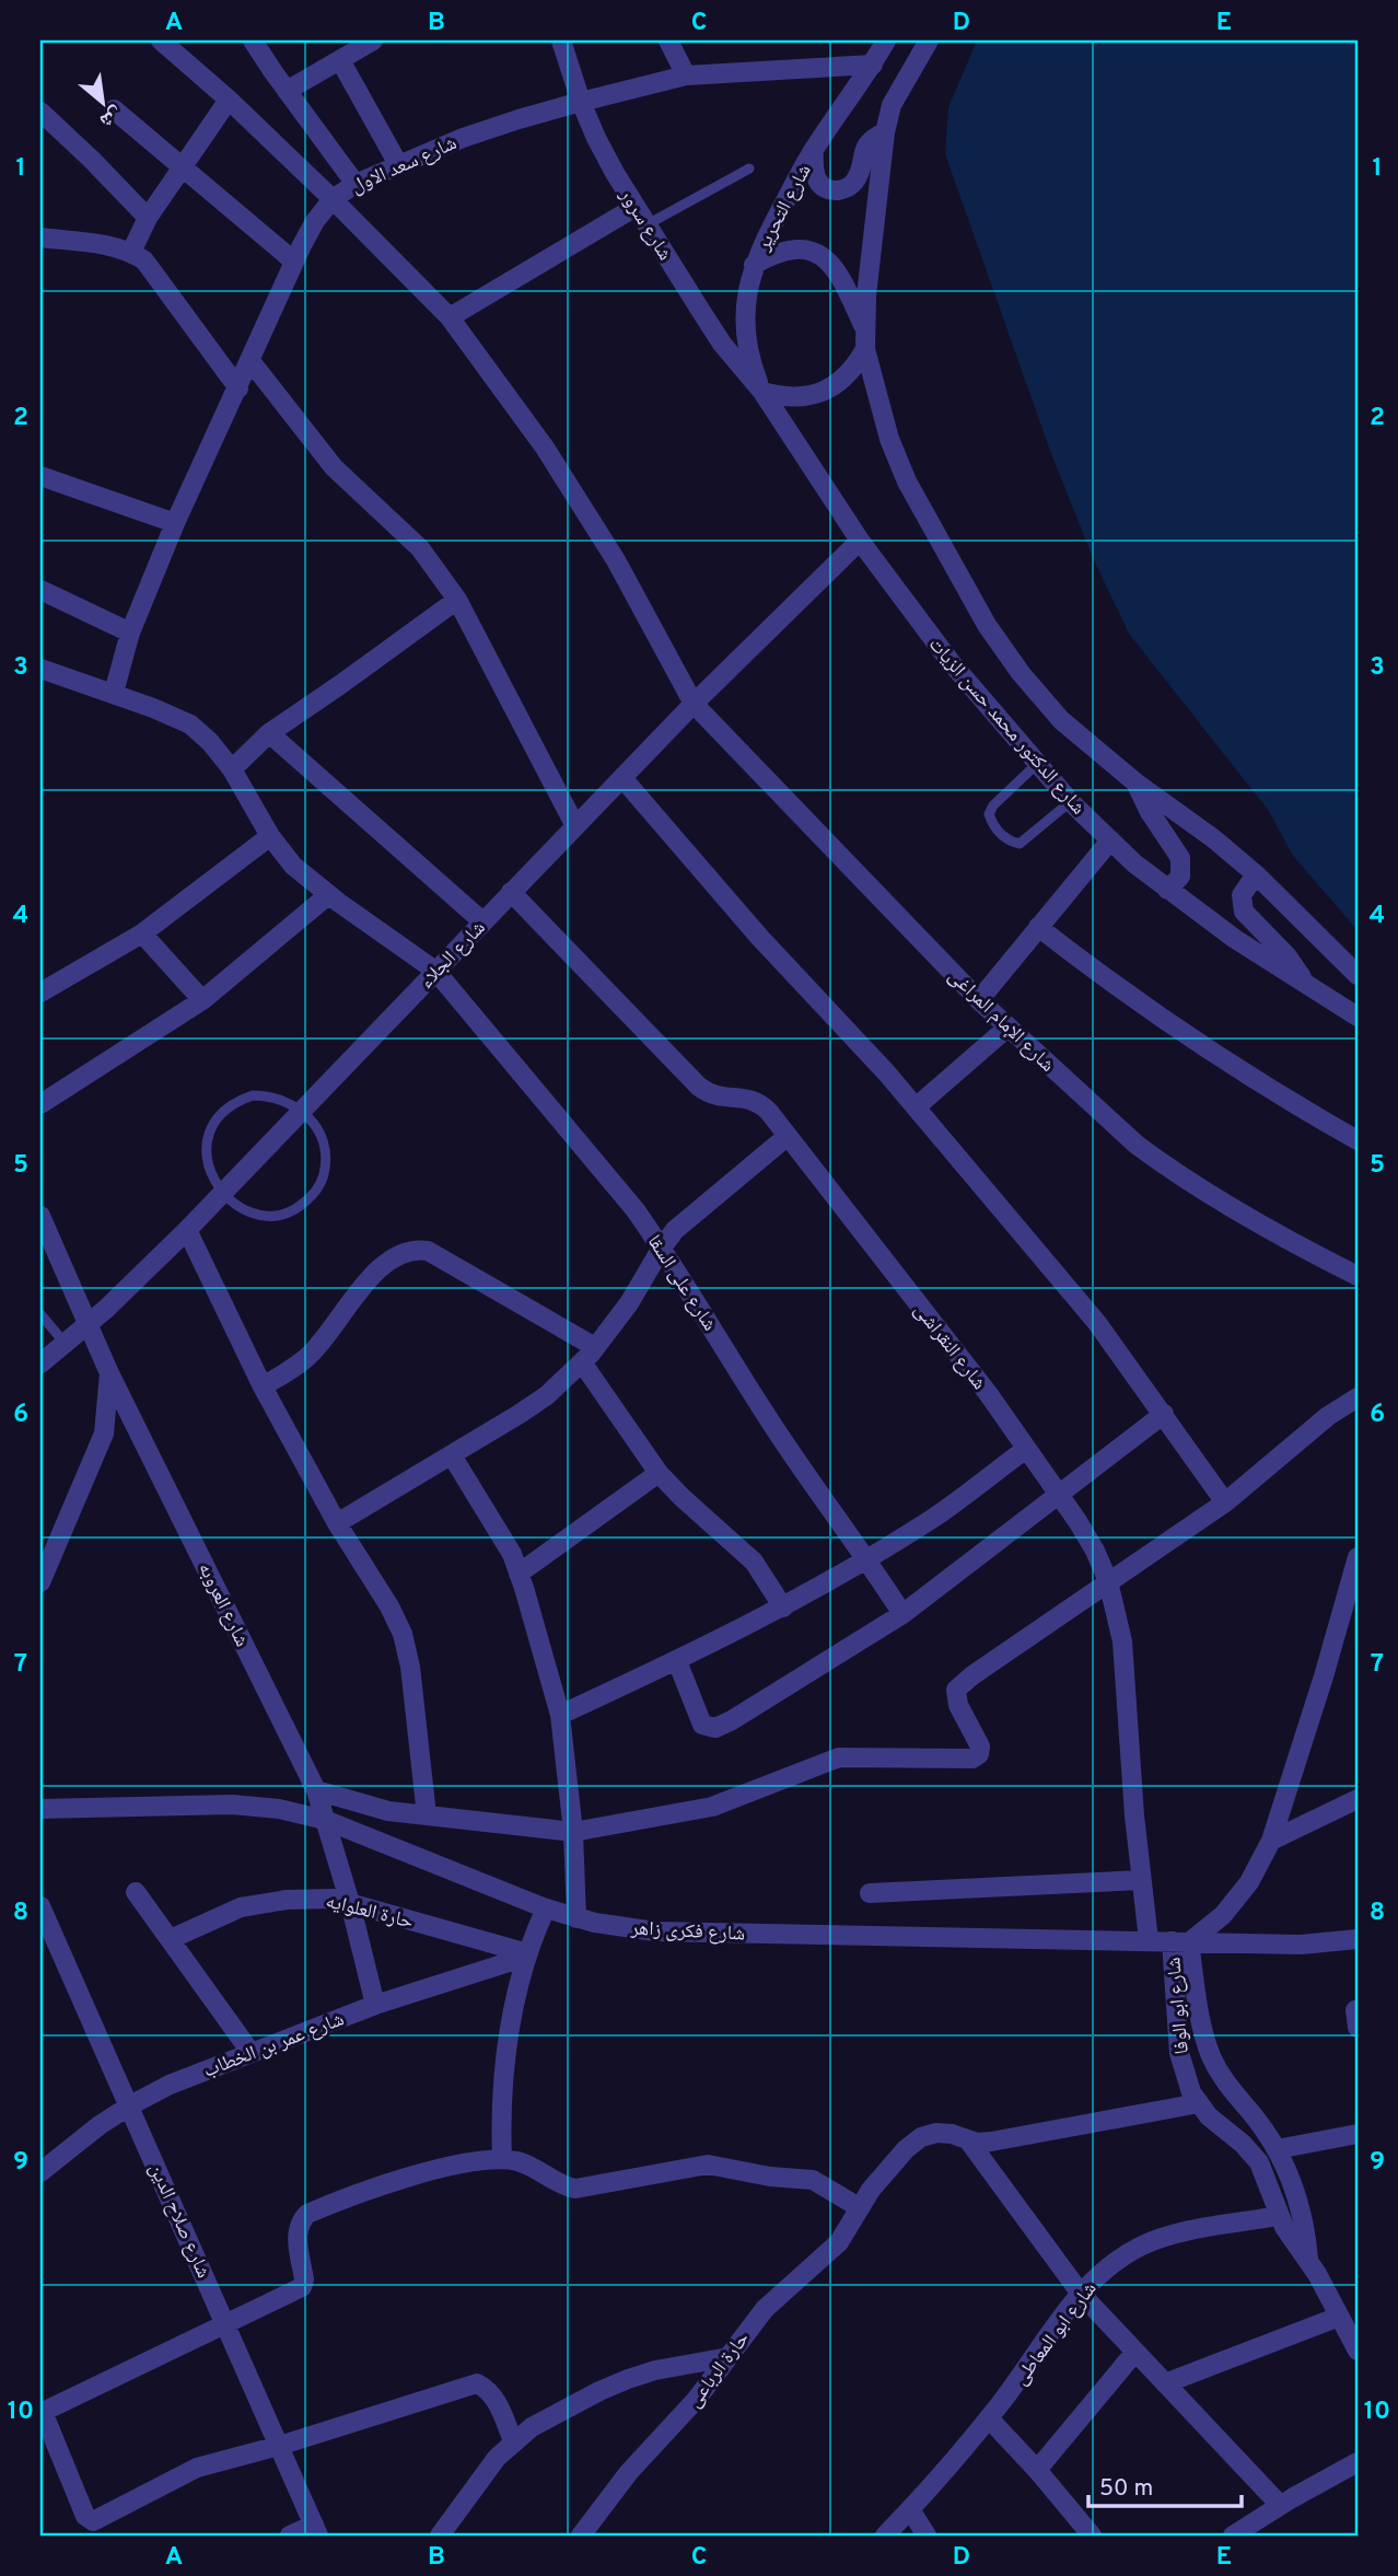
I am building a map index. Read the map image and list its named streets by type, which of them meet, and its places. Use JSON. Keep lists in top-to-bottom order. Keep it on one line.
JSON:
{"streets":{"street":["شارع سعد الاول","شارع التحرير","شارع سرور","شارع الدكتور محمد حسن الزيات","شارع الجلاء","شارع الإمام المراغى","شارع على السقا","شارع النقراشى","شارع العروبه","حارة العلوايه","شارع فكرى زاهر","شارع ابو الوفا","شارع عمر بن الخطاب","شارع صلاح الدين","شارع ابو المعاطى","حارة الرباعى"]},"crossings":[["شارع سعد الاول","شارع التحرير"],["شارع سعد الاول","شارع سرور"],["شارع سعد الاول","شارع الإمام المراغى"],["شارع سعد الاول","شارع على السقا"],["شارع التحرير","شارع سرور"],["شارع التحرير","شارع الدكتور محمد حسن الزيات"],["شارع سرور","شارع الدكتور محمد حسن الزيات"],["شارع الدكتور محمد حسن الزيات","شارع الجلاء"],["شارع الجلاء","شارع الإمام المراغى"],["شارع الجلاء","شارع على السقا"],["شارع الجلاء","شارع النقراشى"],["شارع الجلاء","شارع العروبه"],["شارع النقراشى","شارع فكرى زاهر"],["شارع العروبه","حارة العلوايه"],["شارع العروبه","شارع فكرى زاهر"],["شارع العروبه","شارع عمر بن الخطاب"],["حارة العلوايه","شارع عمر بن الخطاب"],["شارع فكرى زاهر","شارع ابو الوفا"],["شارع ابو الوفا","شارع ابو المعاطى"],["شارع ابو الوفا","حارة الرباعى"],["شارع عمر بن الخطاب","شارع صلاح الدين"]],"scale_bar":"50 m","north":"bottom right","grid":{"columns":["A","B","C","D","E"],"rows":["1","2","3","4","5","6","7","8","9","10"]}}
